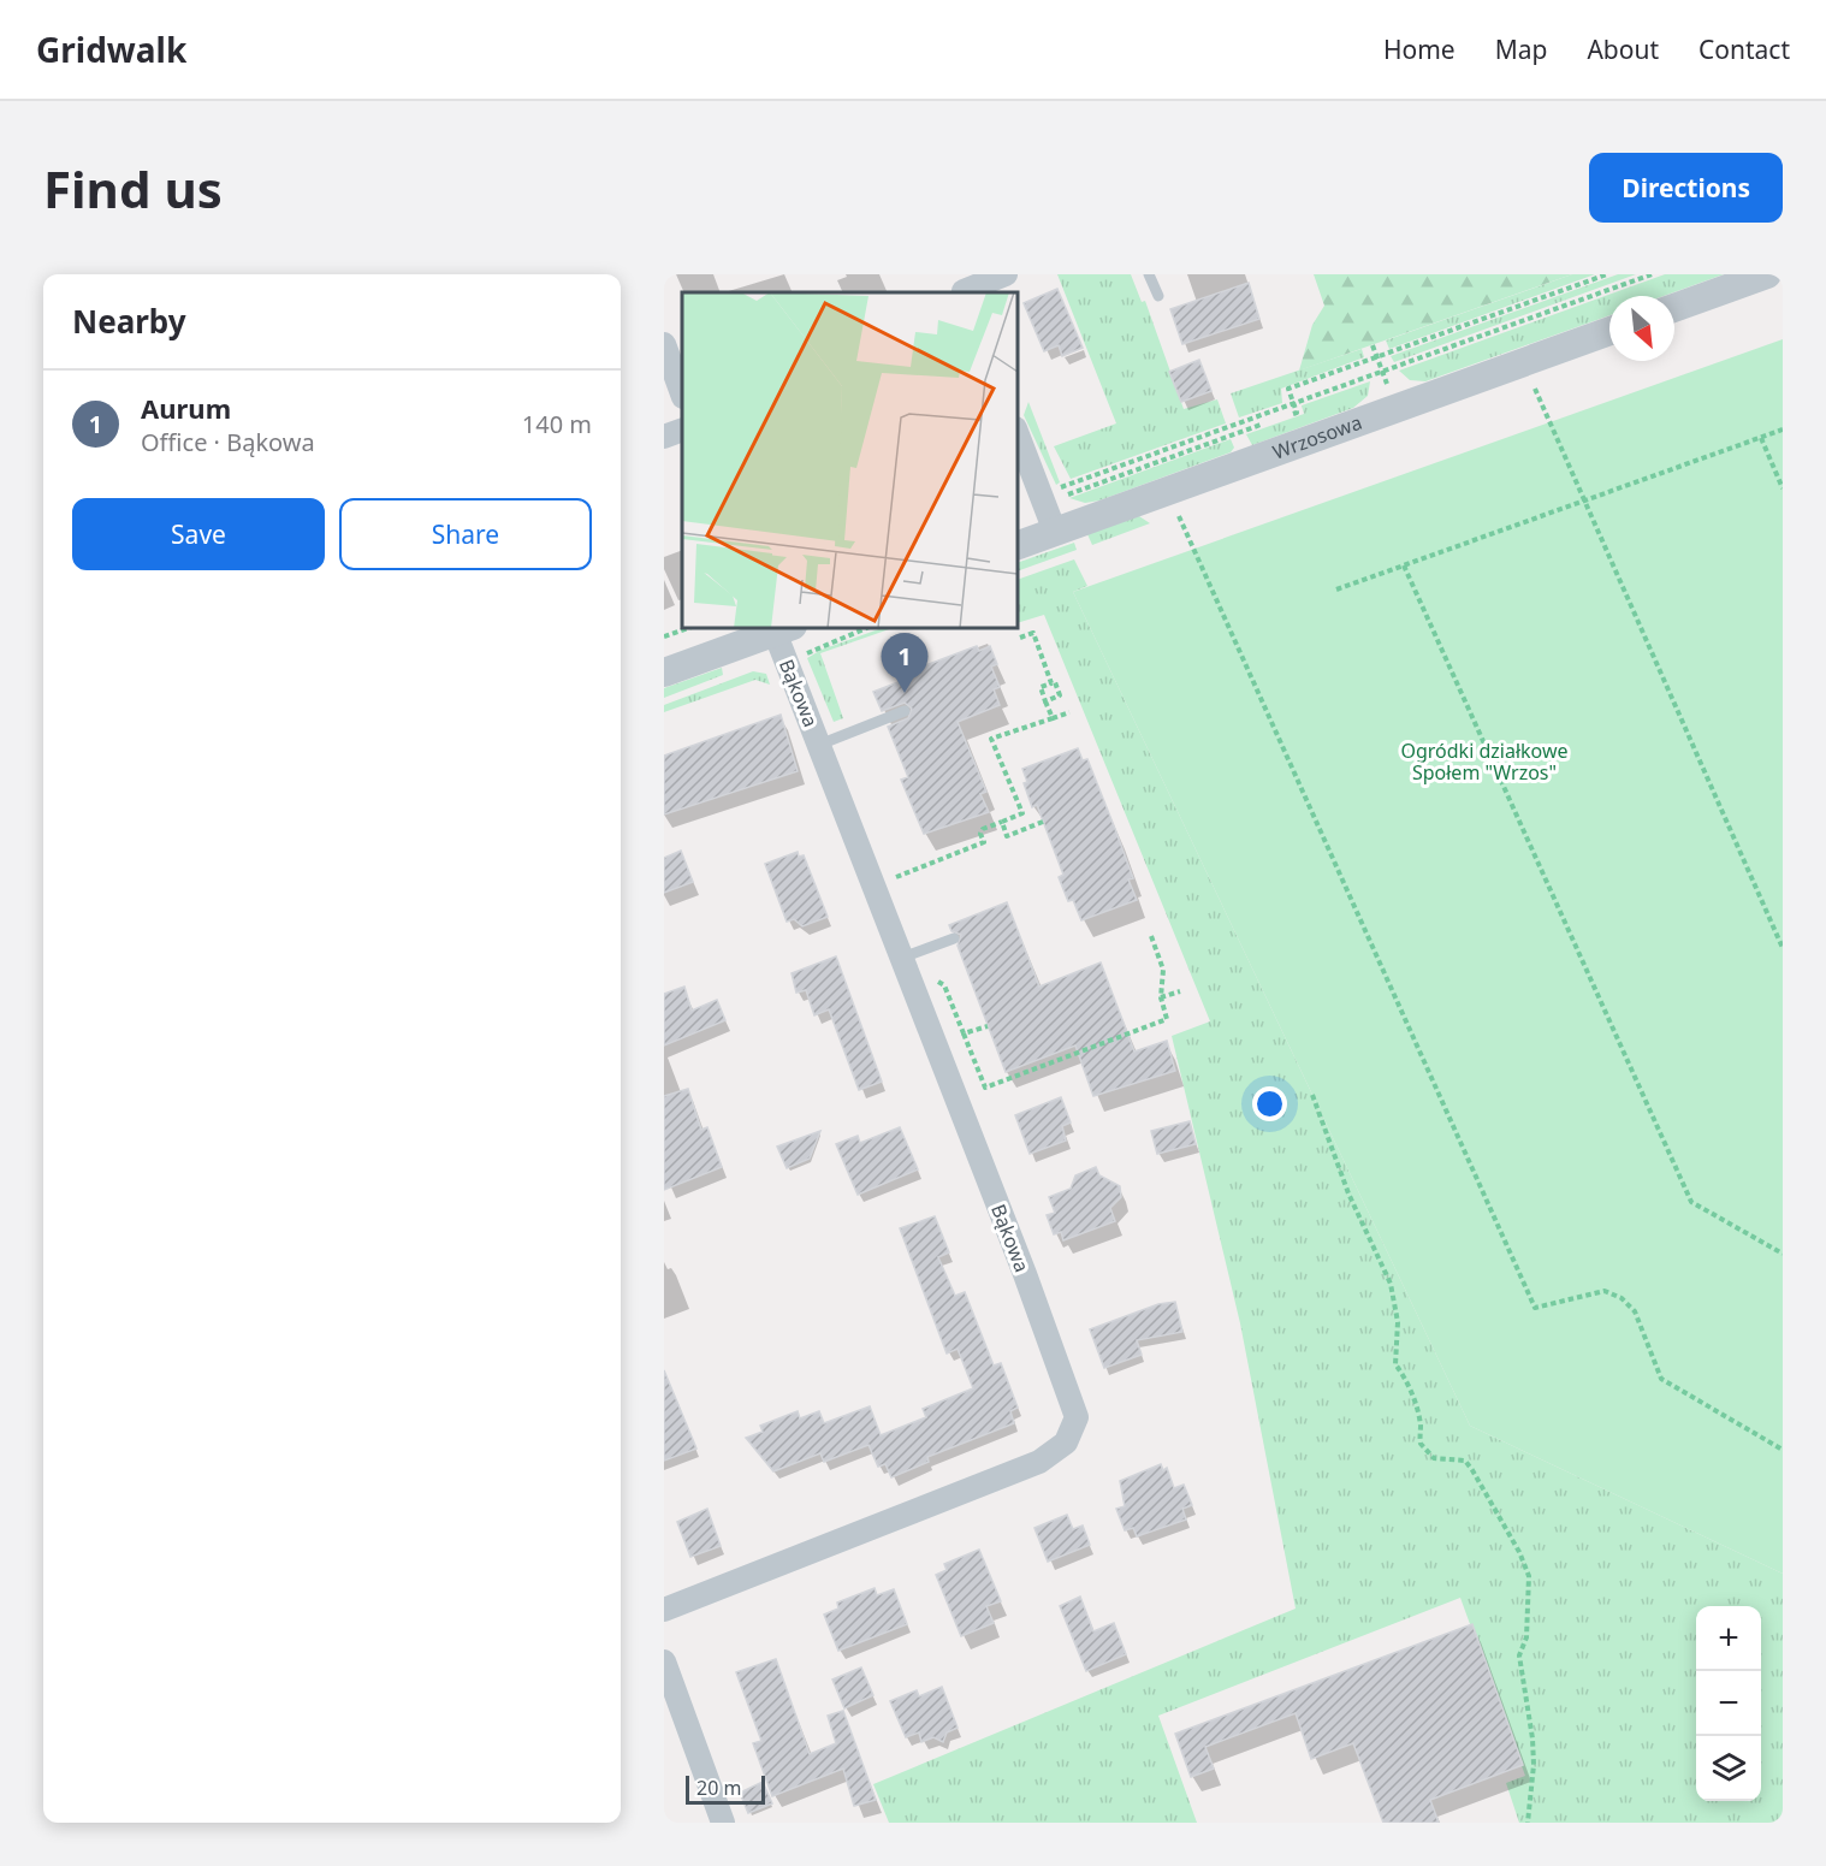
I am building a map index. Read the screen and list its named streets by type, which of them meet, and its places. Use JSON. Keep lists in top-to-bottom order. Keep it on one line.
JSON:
{"streets":{"street":["Wrzosowa","Bąkowa"]},"parks":["Ogródki działkowe Społem \"Wrzos\""],"scale_bar":"20 m","north":"bottom right","page":{"header":"Gridwalk","nav":["Home","Map","About","Contact"],"buttons":["Directions",["Save","Share"]],"title":"Find us","heading":"Nearby","list":[{"mark":"1","name":"Aurum","note":"Office · Bąkowa","value":"140 m"}],"pins":"1","map_buttons":["+","−"],"scale":"20 m"}}
